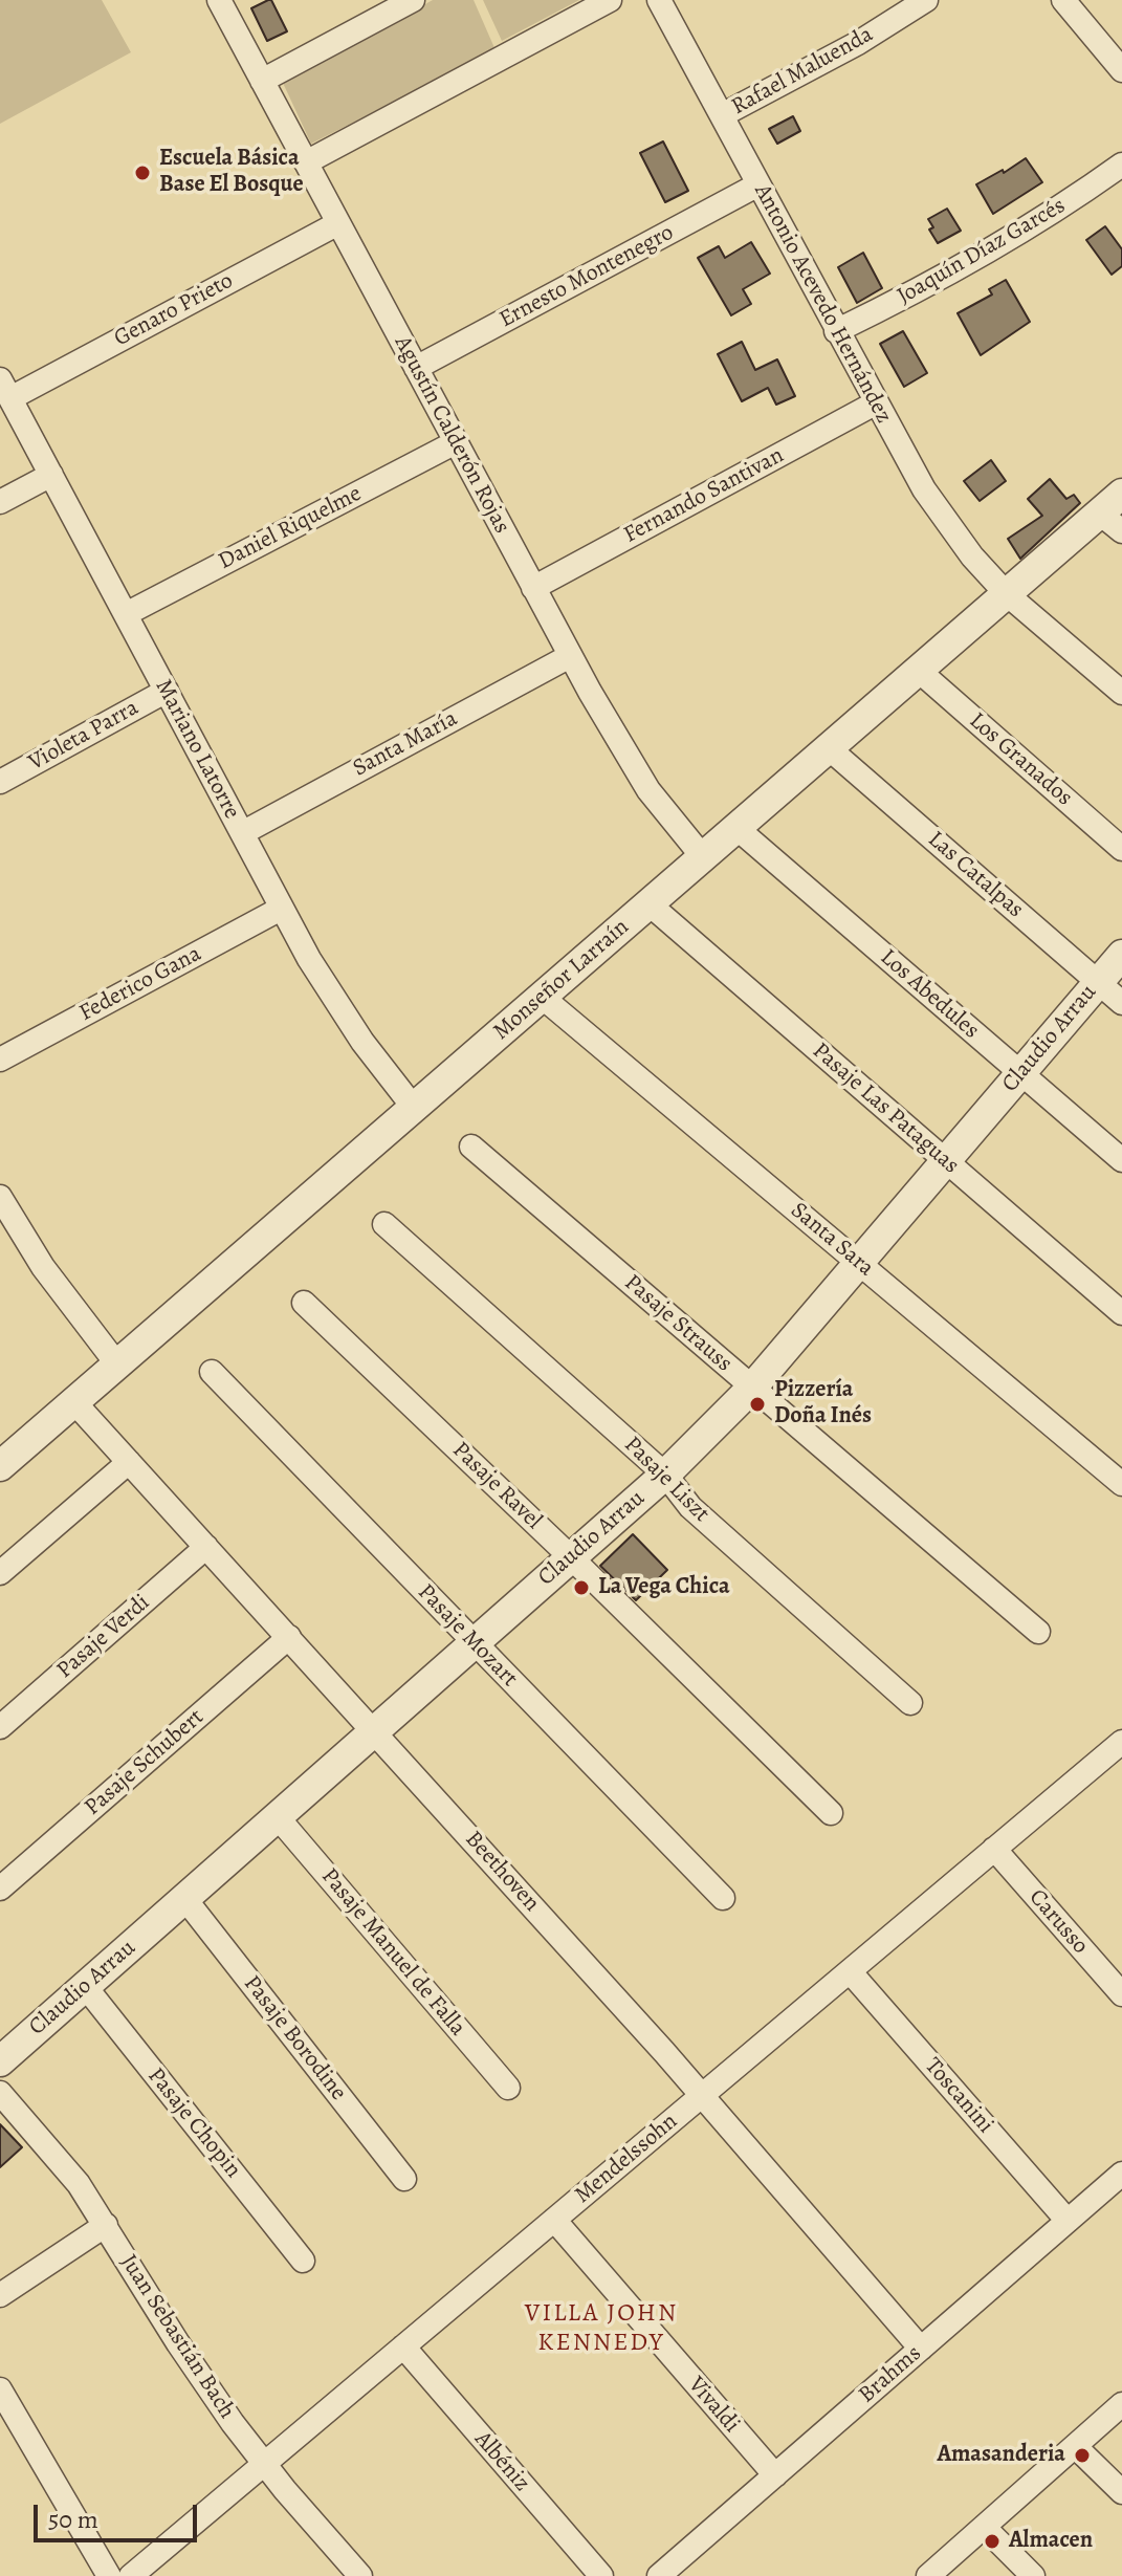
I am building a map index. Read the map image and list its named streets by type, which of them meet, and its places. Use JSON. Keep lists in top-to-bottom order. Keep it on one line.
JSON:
{"streets":{"street":["Rafael Maluenda","Joaquín Díaz Garcés","Ernesto Montenegro","Antonio Acevedo Hernández","Genaro Prieto","Agustín Calderón Rojas","Fernando Santivan","Daniel Riquelme","Violeta Parra","Santa María","Mariano Latorre","Los Granados","Las Catalpas","Monseñor Larraín","Federico Gana","Los Abedules","Claudio Arrau","Pasaje Las Pataguas","Santa Sara","Pasaje Strauss","Pasaje Liszt","Pasaje Ravel","Pasaje Mozart","Pasaje Verdi","Pasaje Schubert","Beethoven","Carusso","Pasaje Manuel de Falla","Pasaje Borodine","Toscanini","Pasaje Chopin","Mendelssohn","Juan Sebastián Bach","Brahms","Vivaldi","Albéniz"]},"crossings":[["Rafael Maluenda","Antonio Acevedo Hernández"],["Joaquín Díaz Garcés","Antonio Acevedo Hernández"],["Ernesto Montenegro","Antonio Acevedo Hernández"],["Ernesto Montenegro","Agustín Calderón Rojas"],["Antonio Acevedo Hernández","Fernando Santivan"],["Antonio Acevedo Hernández","Monseñor Larraín"],["Genaro Prieto","Agustín Calderón Rojas"],["Genaro Prieto","Mariano Latorre"],["Agustín Calderón Rojas","Fernando Santivan"],["Agustín Calderón Rojas","Daniel Riquelme"],["Agustín Calderón Rojas","Santa María"],["Agustín Calderón Rojas","Monseñor Larraín"],["Daniel Riquelme","Mariano Latorre"],["Violeta Parra","Mariano Latorre"],["Santa María","Mariano Latorre"],["Mariano Latorre","Monseñor Larraín"],["Mariano Latorre","Federico Gana"],["Los Granados","Monseñor Larraín"],["Las Catalpas","Monseñor Larraín"],["Las Catalpas","Claudio Arrau"],["Monseñor Larraín","Los Abedules"],["Monseñor Larraín","Pasaje Las Pataguas"],["Monseñor Larraín","Santa Sara"],["Monseñor Larraín","Beethoven"],["Los Abedules","Claudio Arrau"],["Claudio Arrau","Pasaje Las Pataguas"],["Claudio Arrau","Santa Sara"],["Claudio Arrau","Pasaje Strauss"],["Claudio Arrau","Pasaje Liszt"],["Claudio Arrau","Pasaje Ravel"],["Claudio Arrau","Pasaje Mozart"],["Claudio Arrau","Beethoven"],["Claudio Arrau","Pasaje Manuel de Falla"],["Claudio Arrau","Pasaje Borodine"],["Claudio Arrau","Pasaje Chopin"],["Pasaje Verdi","Beethoven"],["Pasaje Schubert","Beethoven"],["Beethoven","Mendelssohn"],["Beethoven","Brahms"],["Carusso","Mendelssohn"],["Toscanini","Mendelssohn"],["Toscanini","Brahms"],["Mendelssohn","Juan Sebastián Bach"],["Mendelssohn","Vivaldi"],["Mendelssohn","Albéniz"],["Brahms","Vivaldi"]],"districts":["VILLA JOHN KENNEDY"],"places":["Escuela Básica Base El Bosque","Pizzería Doña Inés","La Vega Chica","Amasanderia","Almacen"],"scale_bar":"50 m"}
